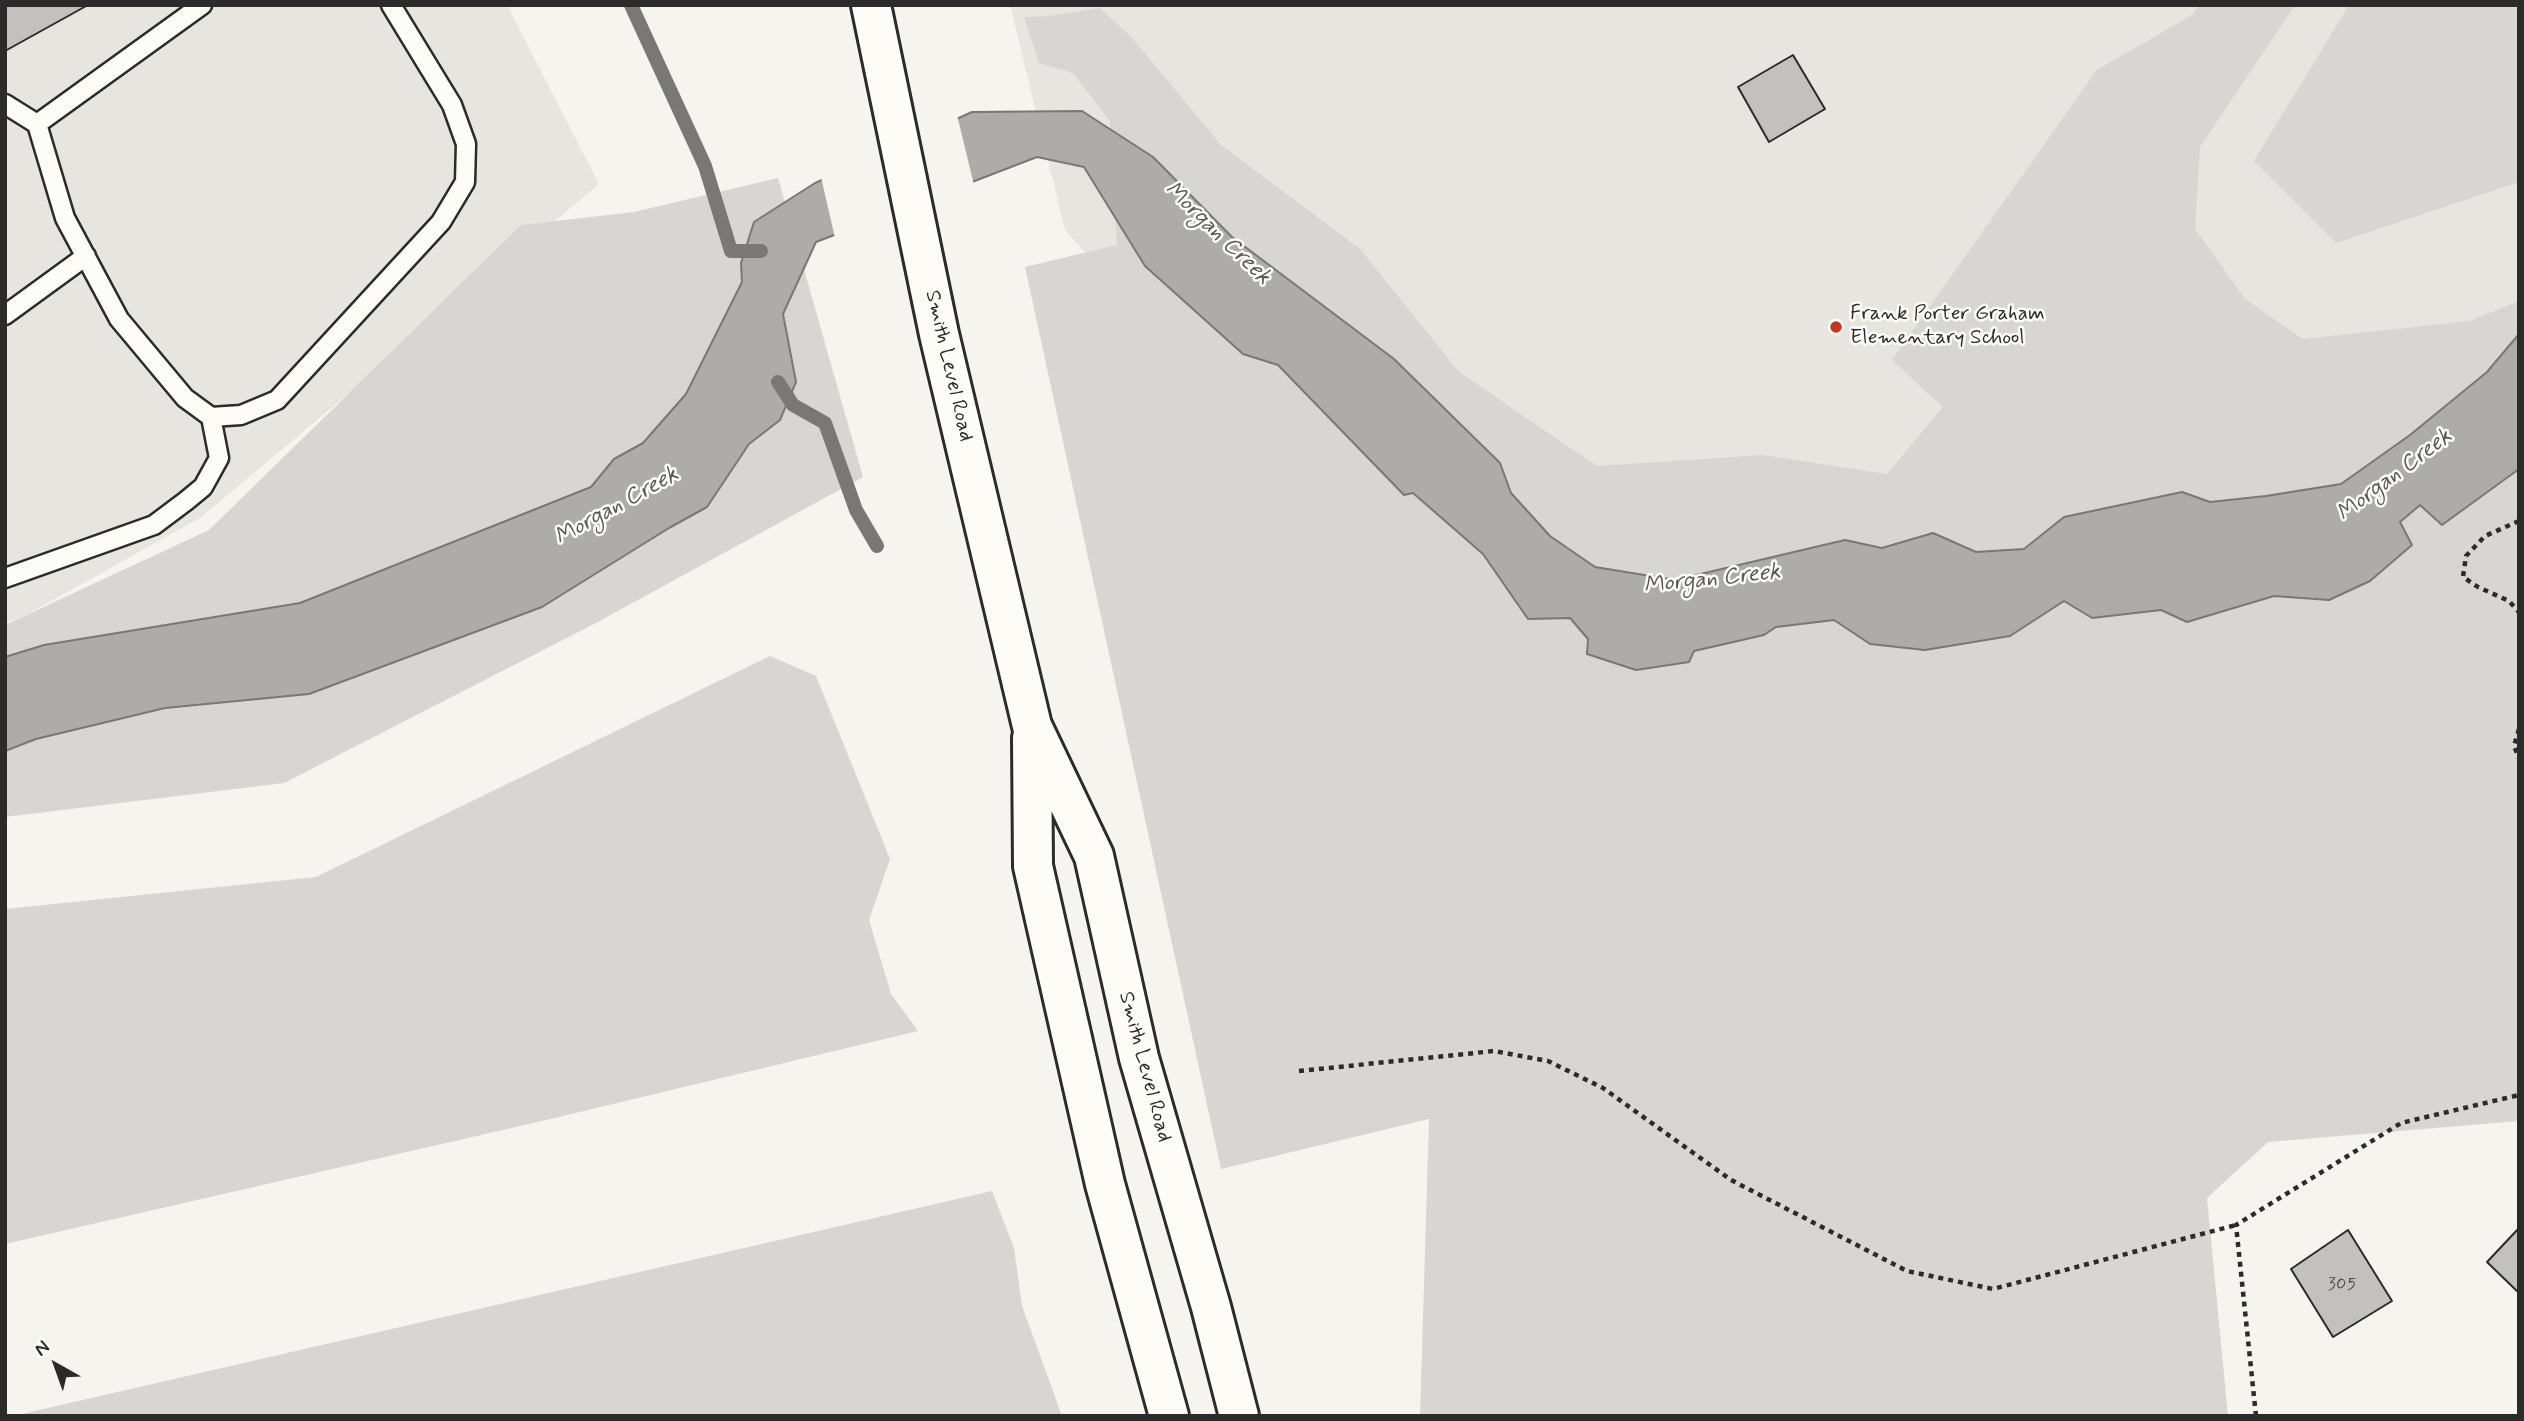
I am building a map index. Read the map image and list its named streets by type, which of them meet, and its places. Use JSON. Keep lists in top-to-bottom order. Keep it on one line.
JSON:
{"streets":{"main road":["Smith Level Road"]},"water":["Morgan Creek"],"places":["Frank Porter Graham Elementary School"],"house_numbers":["305"],"north":"top left"}
